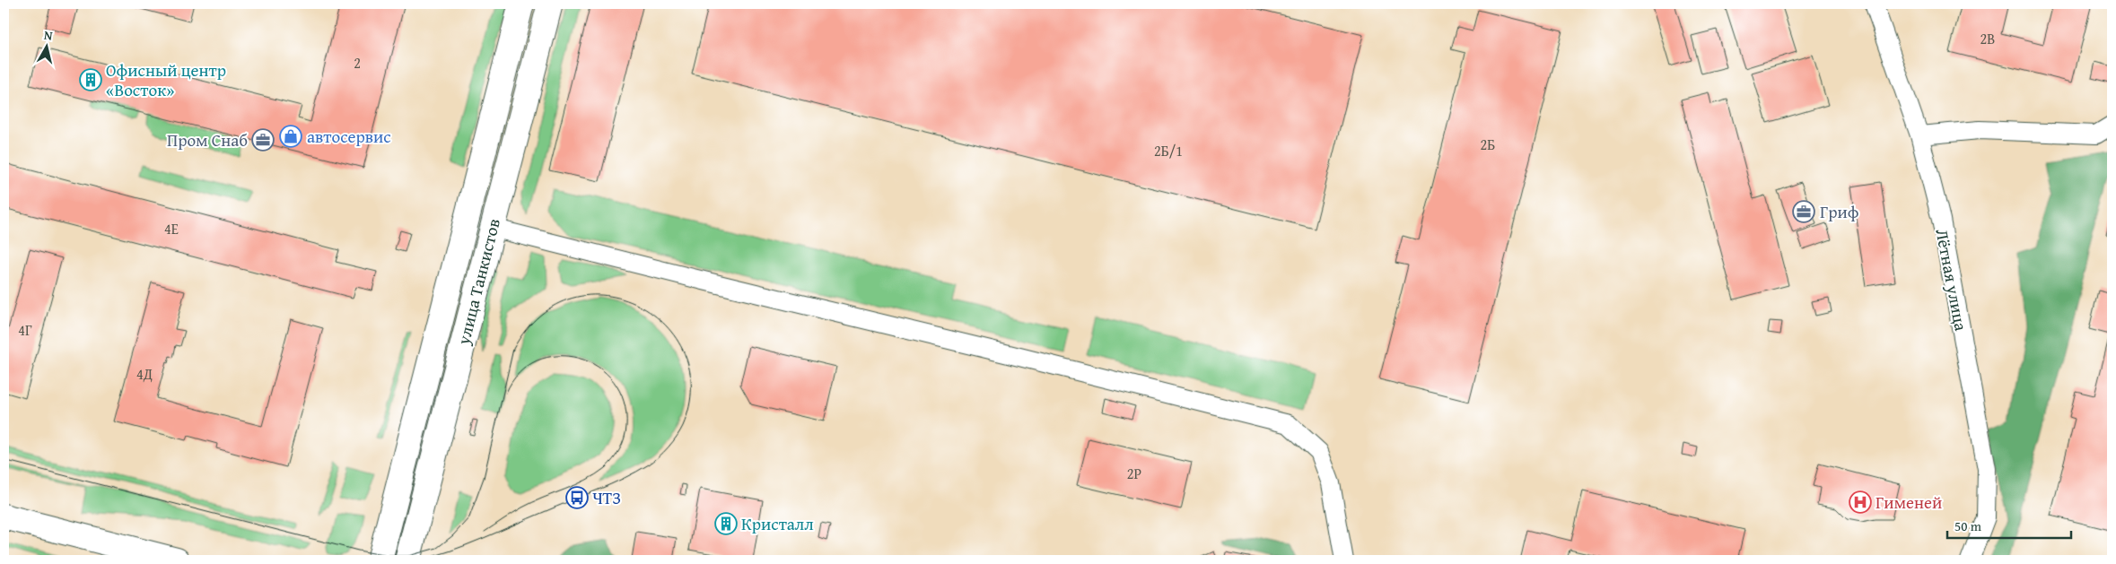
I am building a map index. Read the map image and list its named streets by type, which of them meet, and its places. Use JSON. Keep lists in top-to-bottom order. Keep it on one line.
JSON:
{"streets":{"main road":["улица Танкистов"],"street":["Лётная улица"]},"places":{"building":["Офисный центр «Восток»","Кристалл"],"shop":["автосервис"],"office":["Пром Снаб","Гриф"],"bus stop":["ЧТЗ"],"hospital":["Гименей"]},"house_numbers":["2В","2","2Б","2Б/1","4E","4Г","4Д","2Р"],"scale_bar":"50 m","north":"top"}
